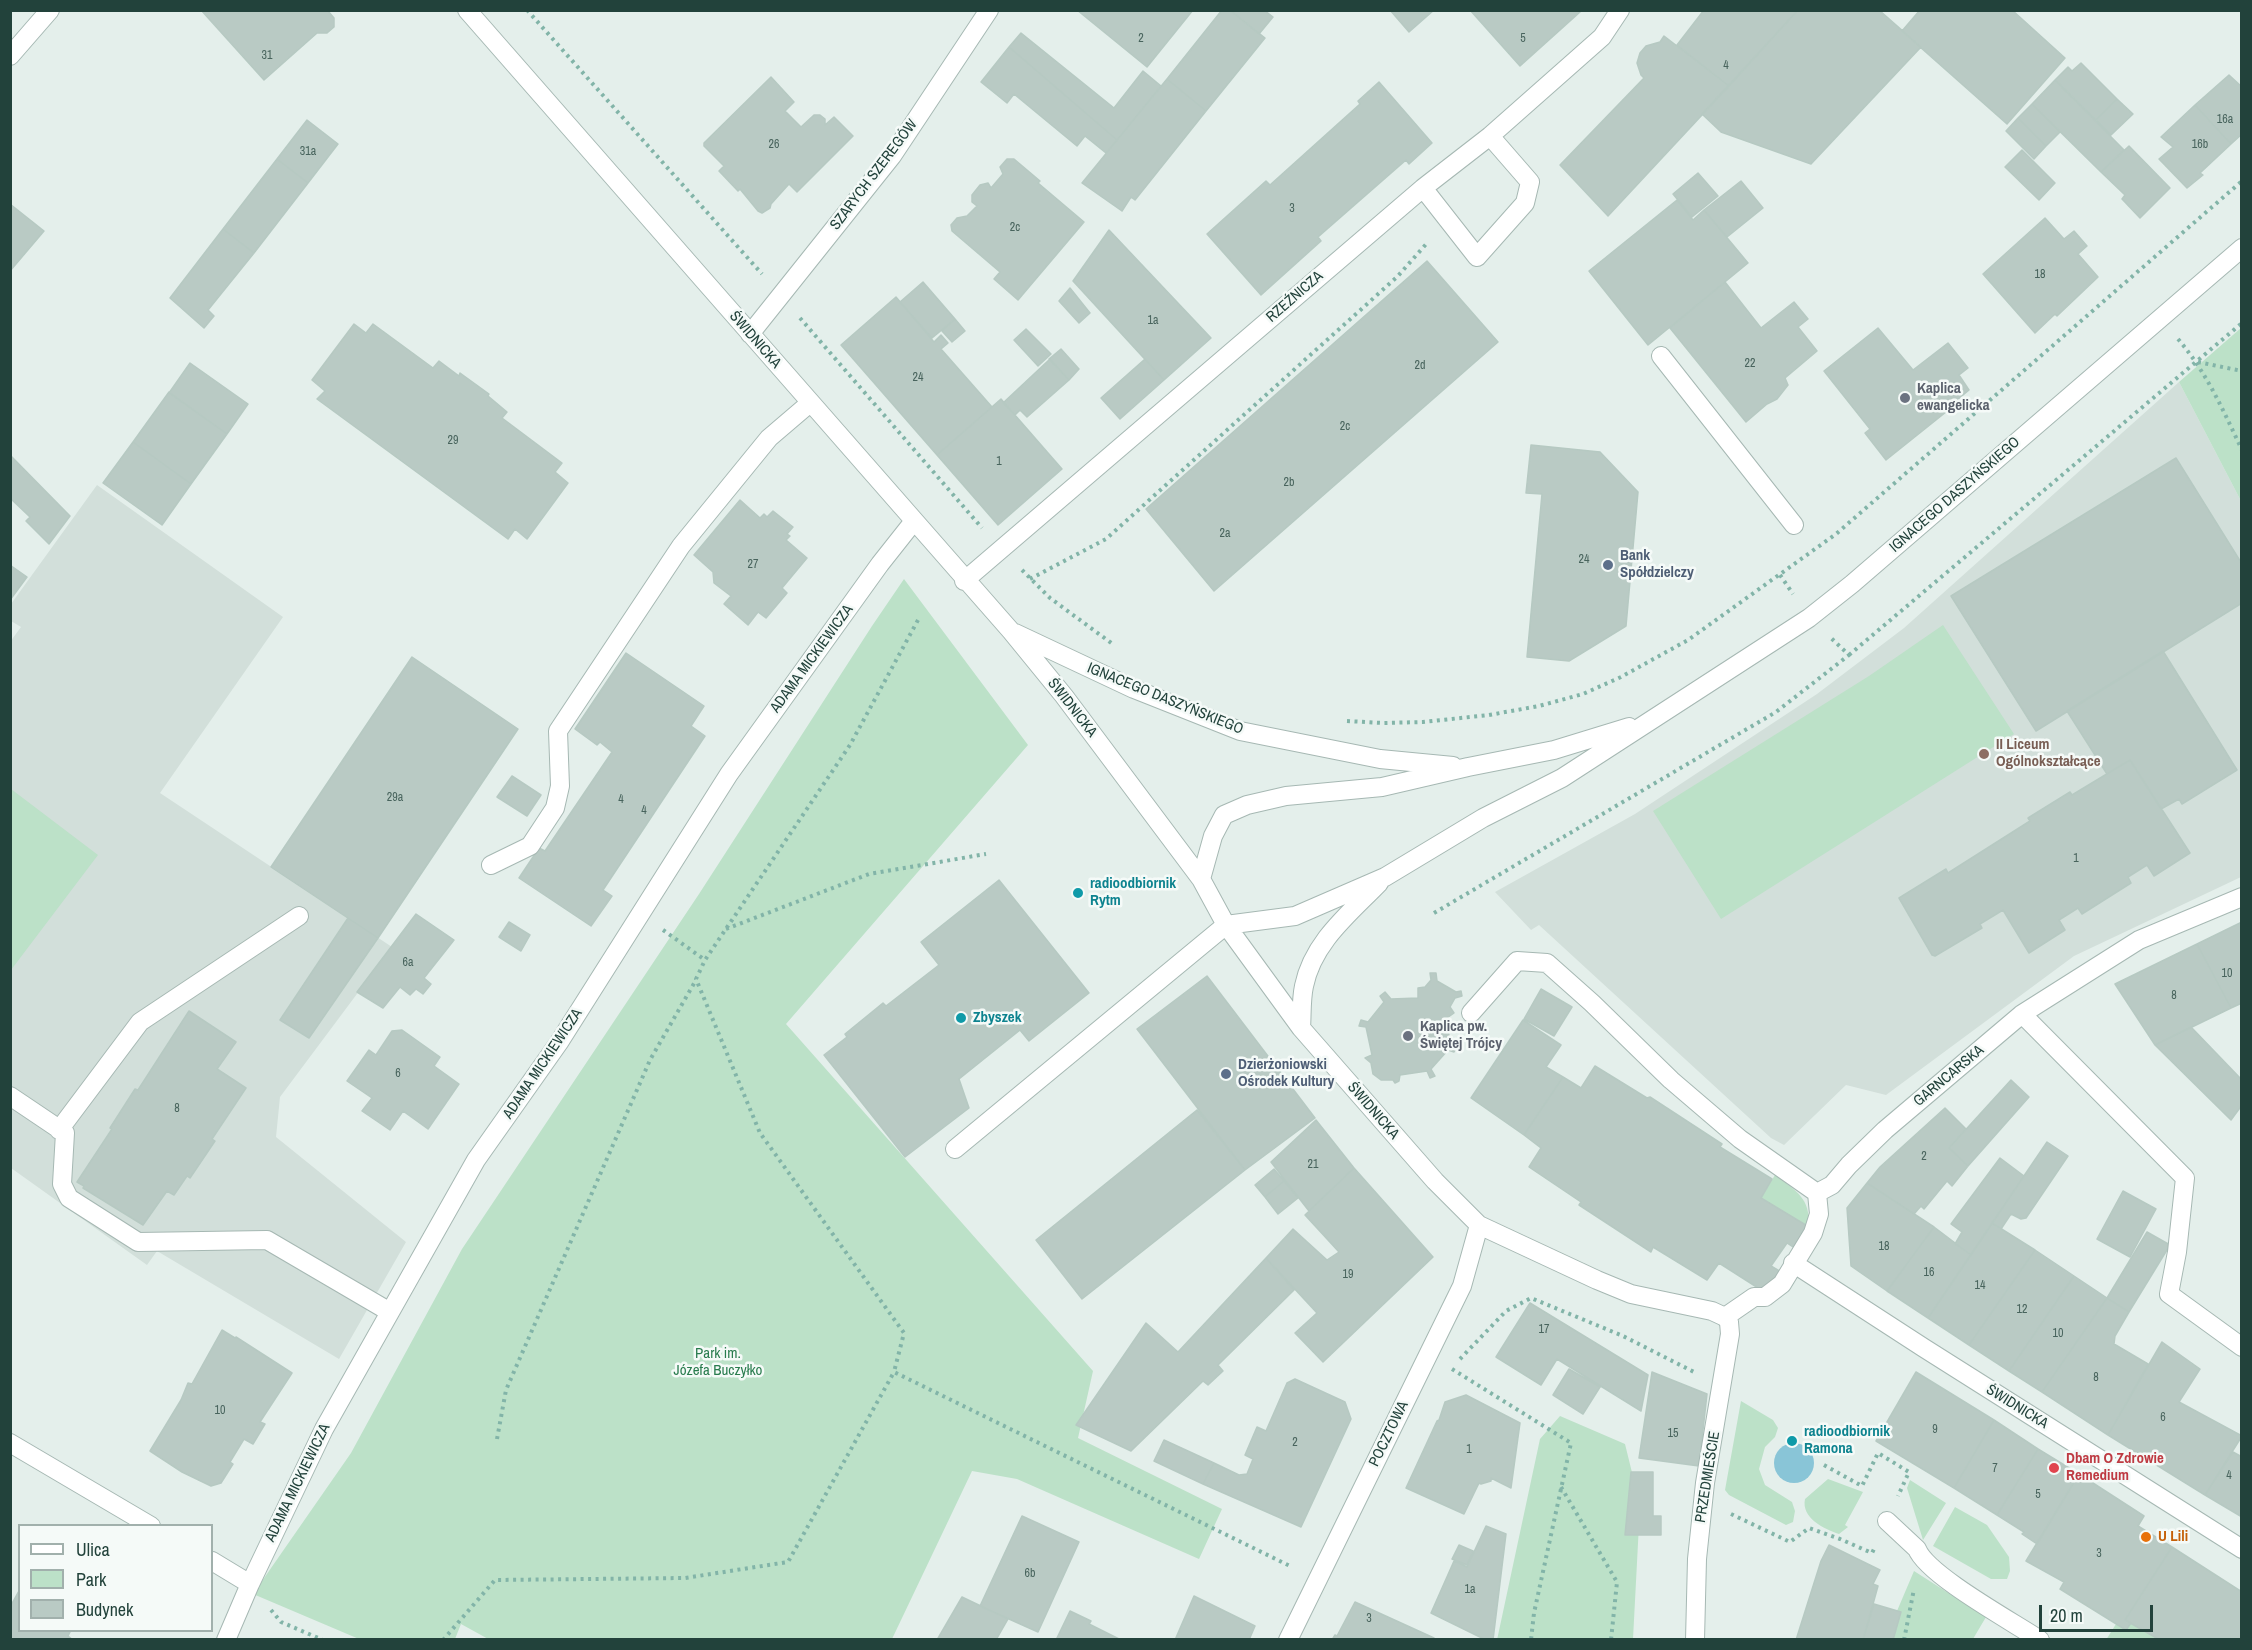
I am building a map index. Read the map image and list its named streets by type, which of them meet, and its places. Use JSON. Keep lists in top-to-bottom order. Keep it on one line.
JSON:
{"streets":{"street":["SZARYCH SZEREGÓW","RZEŹNICZA","ŚWIDNICKA","IGNACEGO DASZYŃSKIEGO","ADAMA MICKIEWICZA","GARNCARSKA","POCZTOWA","PRZEDMIEŚCIE"]},"crossings":[["SZARYCH SZEREGÓW","ŚWIDNICKA"],["RZEŹNICZA","ŚWIDNICKA"],["ŚWIDNICKA","IGNACEGO DASZYŃSKIEGO"],["ŚWIDNICKA","ADAMA MICKIEWICZA"],["ŚWIDNICKA","POCZTOWA"],["ŚWIDNICKA","PRZEDMIEŚCIE"]],"parks":["Park im. Józefa Buczyłko"],"places":["Kaplica ewangelicka","Bank Spółdzielczy","II Liceum Ogólnokształcące","radioodbiornik Rytm","Zbyszek","Kaplica pw. Świętej Trójcy","Dzierżoniowski Ośrodek Kultury","radioodbiornik Ramona","Dbam O Zdrowie Remedium","U Lili"],"house_numbers":["2","5","31","4","16a","26","16b","31a","3","2c","18","1a","22","2d","24","2c","29","1","2b","2a","24","27","29a","4","4","1","6a","10","8","6","8","2","21","18","16","19","14","12","17","10","8","10","6","9","15","2","1","7","4","5","3","6b","1a","3"],"legend":["Ulica","Park","Budynek"],"scale_bar":"20 m"}
